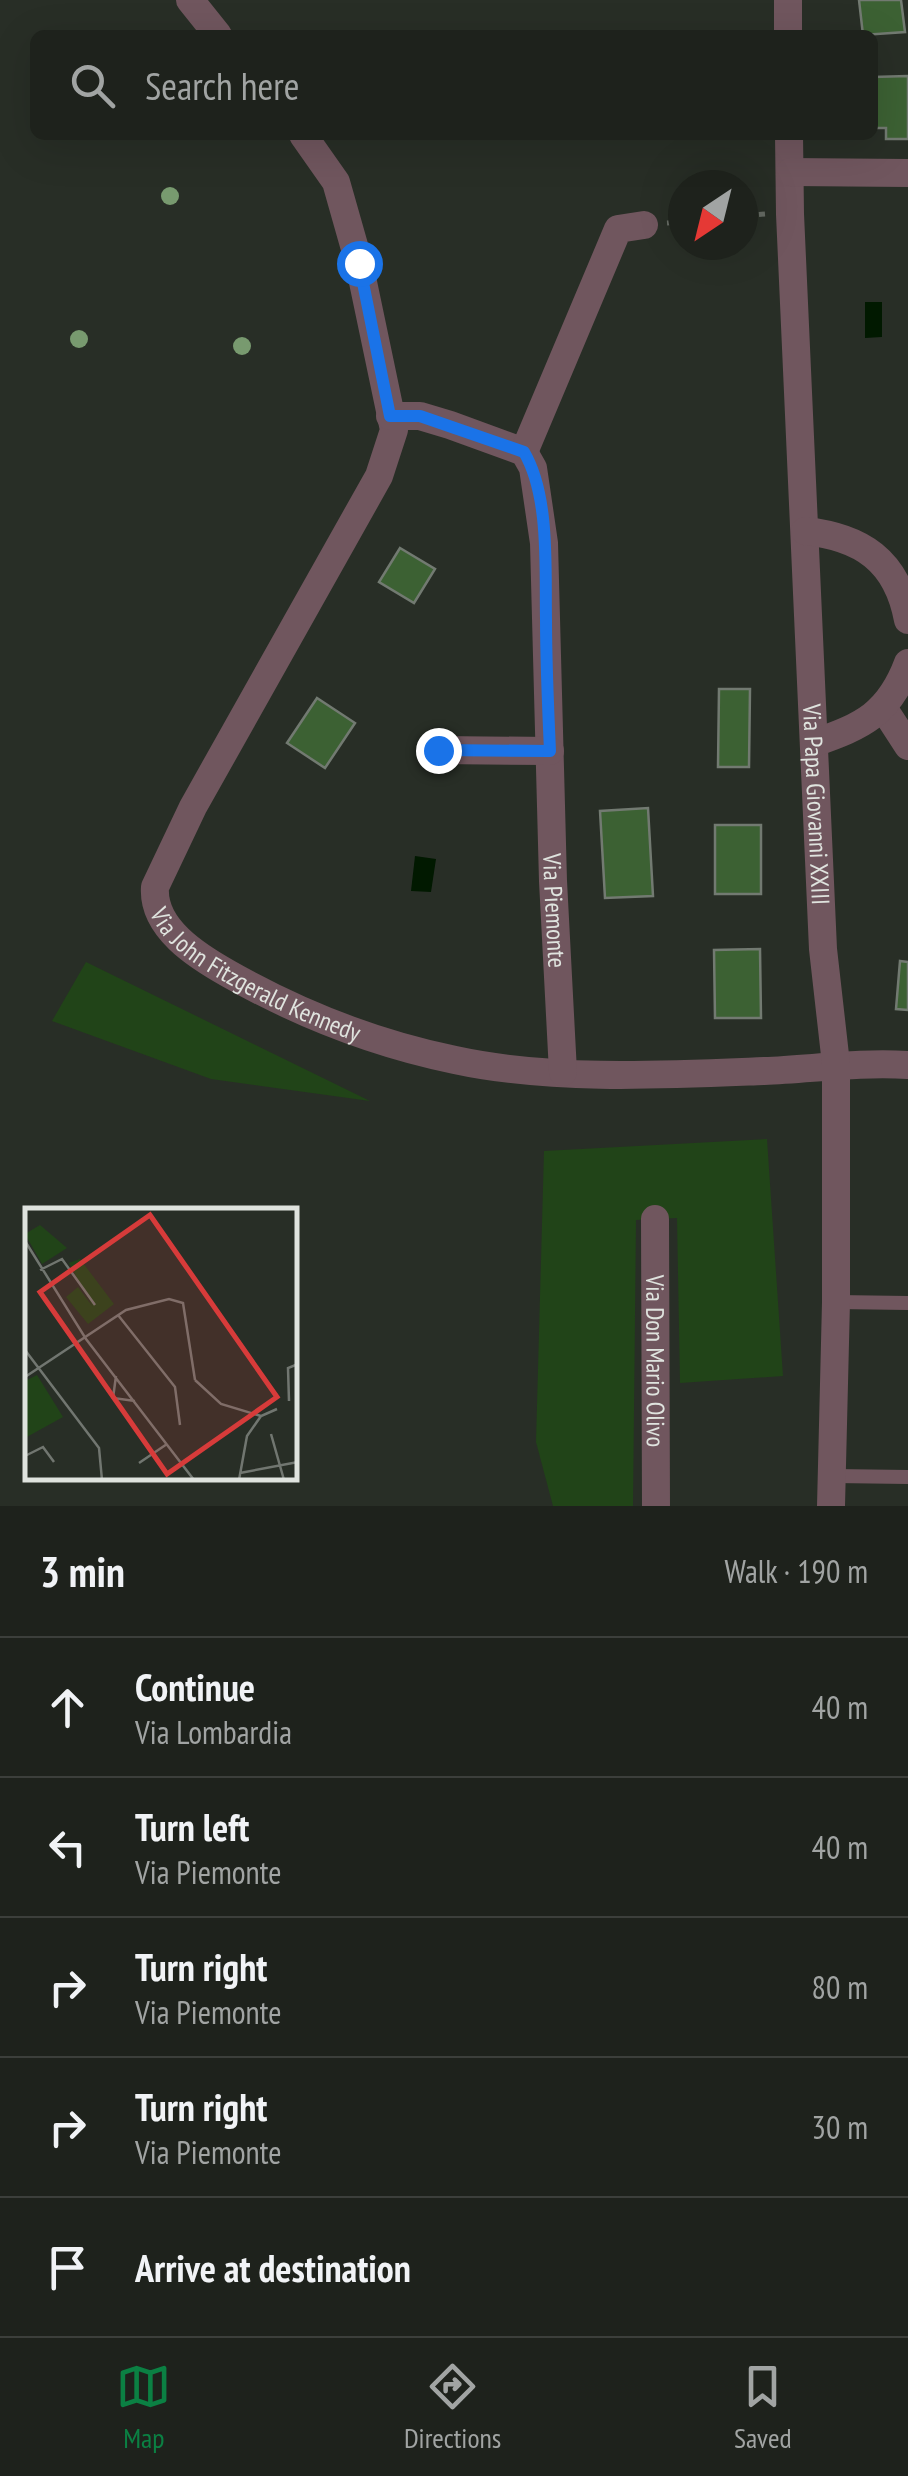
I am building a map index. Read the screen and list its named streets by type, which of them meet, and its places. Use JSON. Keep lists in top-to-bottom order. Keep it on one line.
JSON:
{"streets":{"street":["Via Papa Giovanni XXIII","Via Piemonte","Via John Fitzgerald Kennedy","Via Don Mario Olivo"]},"crossings":[["Via Papa Giovanni XXIII","Via John Fitzgerald Kennedy"],["Via Piemonte","Via John Fitzgerald Kennedy"]],"north":"bottom left","page":{"search":"Search here","heading":["3 min","Walk · 190 m"],"list":[["Continue","Via Lombardia","40 m"],["Turn left","Via Piemonte","40 m"],["Turn right","Via Piemonte","80 m"],["Turn right","Via Piemonte","30 m"],"Arrive at destination"],"nav":["Map","Directions","Saved"]}}
